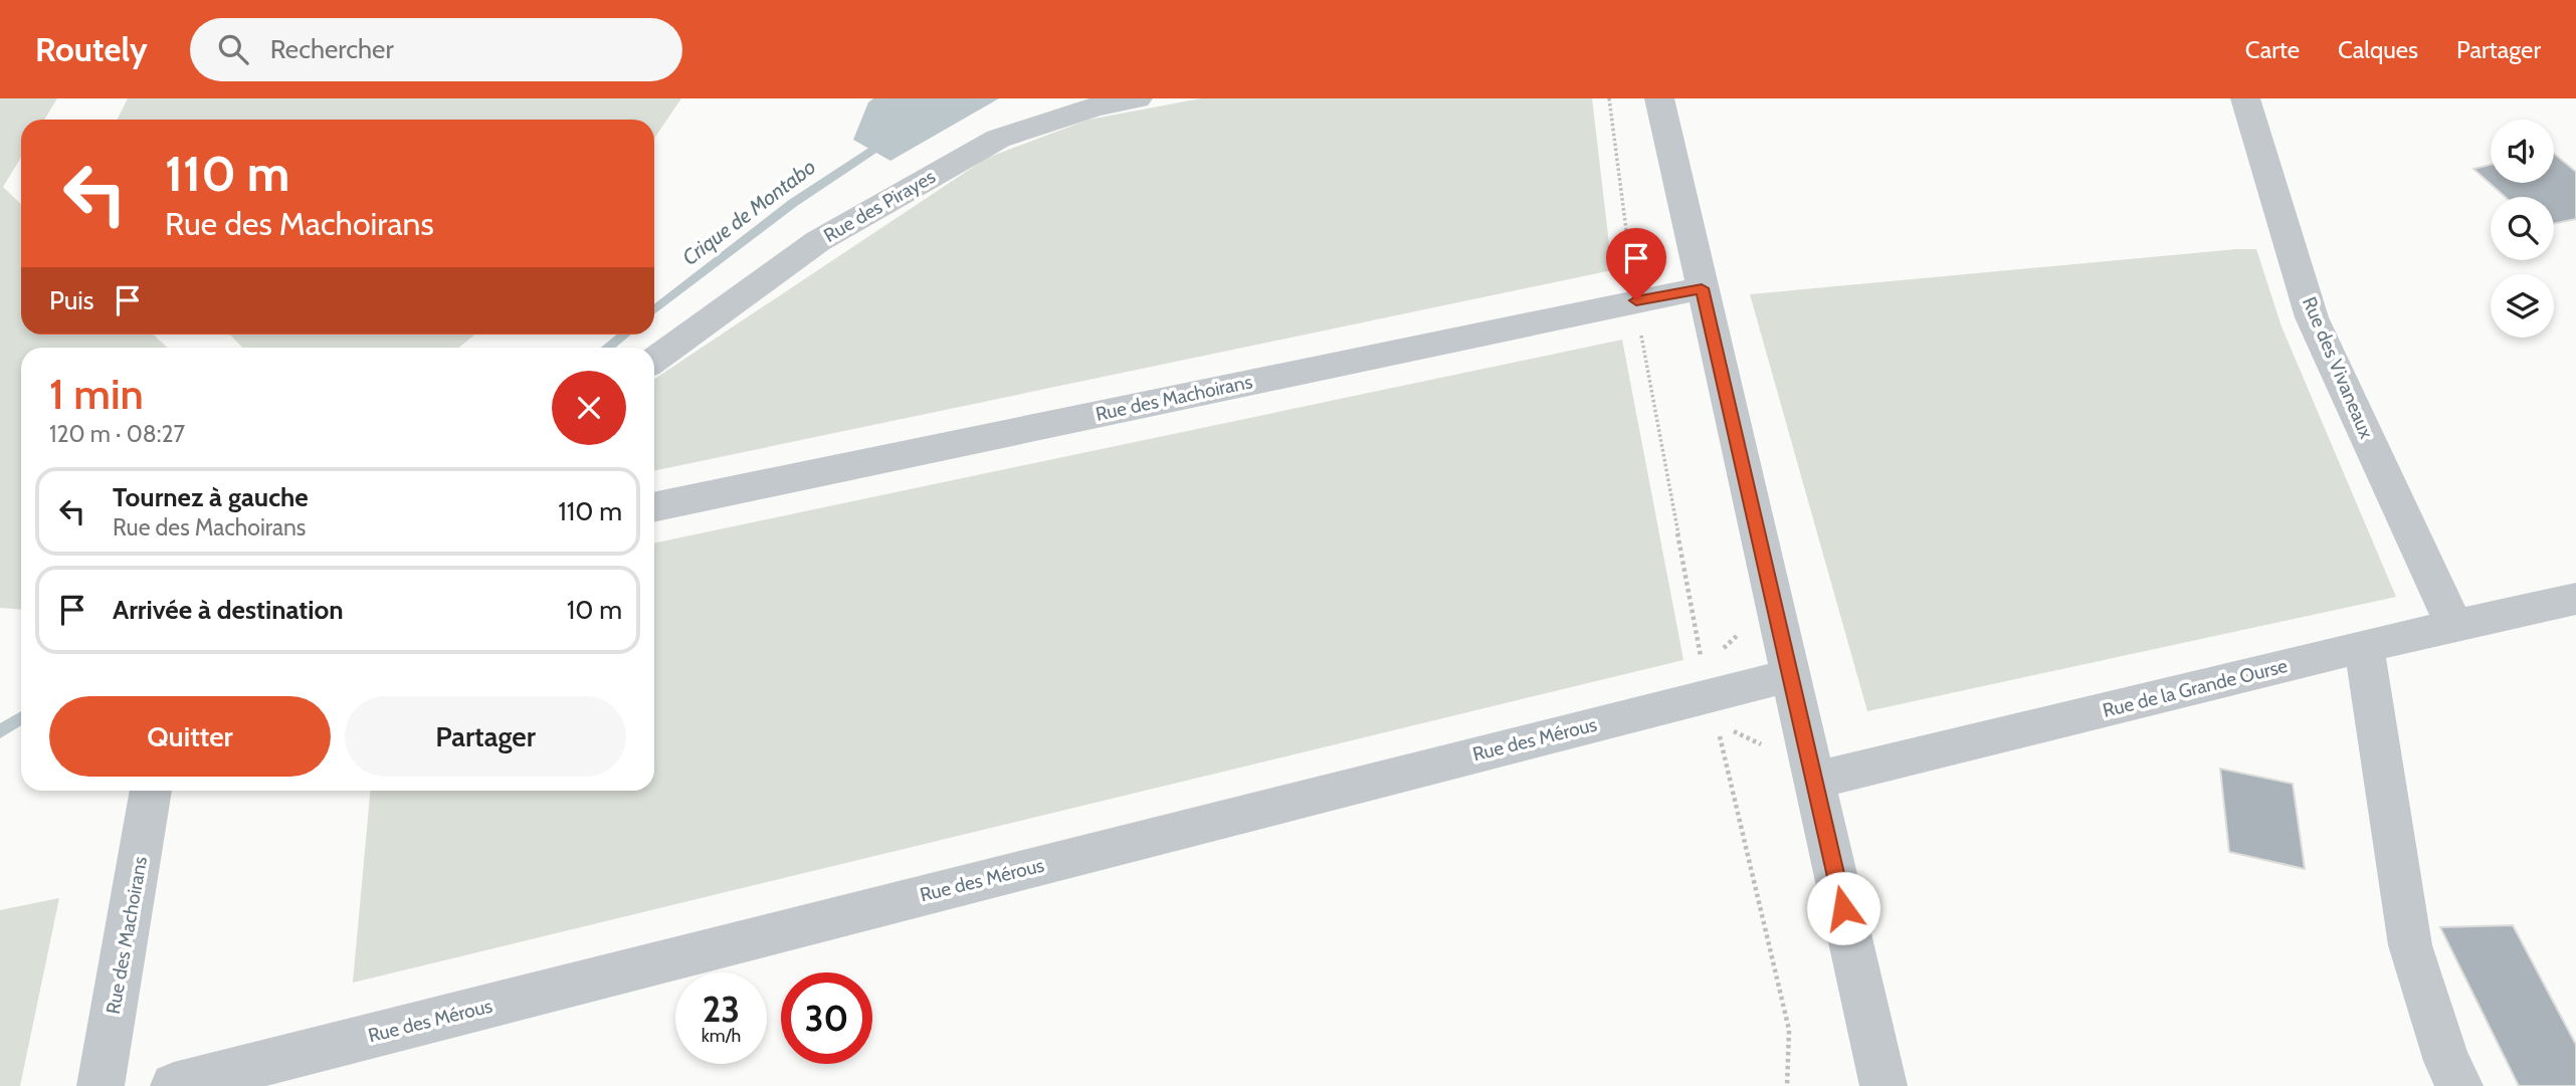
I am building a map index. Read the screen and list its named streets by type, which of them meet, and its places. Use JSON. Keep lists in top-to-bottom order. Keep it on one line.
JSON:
{"streets":{"street":["Rue des Pirayes","Rue des Vivaneaux","Rue des Machoirans","Rue de la Grande Ourse","Rue des Mérous"]},"crossings":[["Rue des Vivaneaux","Rue de la Grande Ourse"]],"water":["Crique de Montabo"],"page":{"header":"Routely","search":"Rechercher","nav":["Carte","Calques","Partager"],"turn":["110 m","Rue des Machoirans"],"then":"Puis","heading":["1 min","120 m · 08:27"],"list":[{"name":"Tournez à gauche","note":"Rue des Machoirans","value":"110 m"},{"name":"Arrivée à destination","value":"10 m"}],"buttons":["Quitter","Partager"],"speed":"23 km/h","limit":"30"}}
